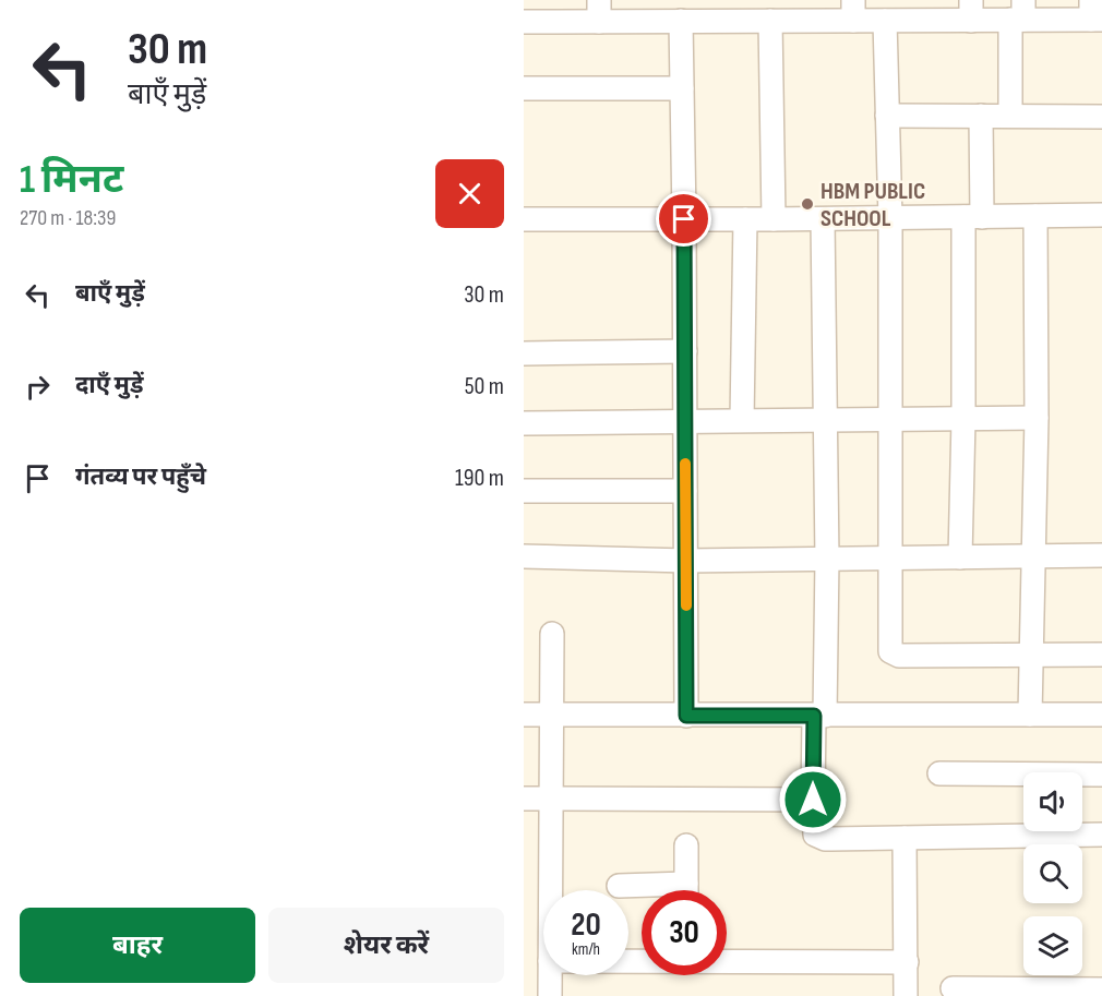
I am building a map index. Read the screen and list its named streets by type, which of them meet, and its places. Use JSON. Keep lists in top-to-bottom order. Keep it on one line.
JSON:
{"places":["HBM PUBLIC SCHOOL"],"page":{"turn":["30 m","बाएँ मुड़ें"],"heading":["1 मिनट","270 m · 18:39"],"list":[{"name":"बाएँ मुड़ें","value":"30 m"},{"name":"दाएँ मुड़ें","value":"50 m"},{"name":"गंतव्य पर पहुँचे","value":"190 m"}],"speed":"20 km/h","limit":"30","buttons":["बाहर","शेयर करें"]}}
